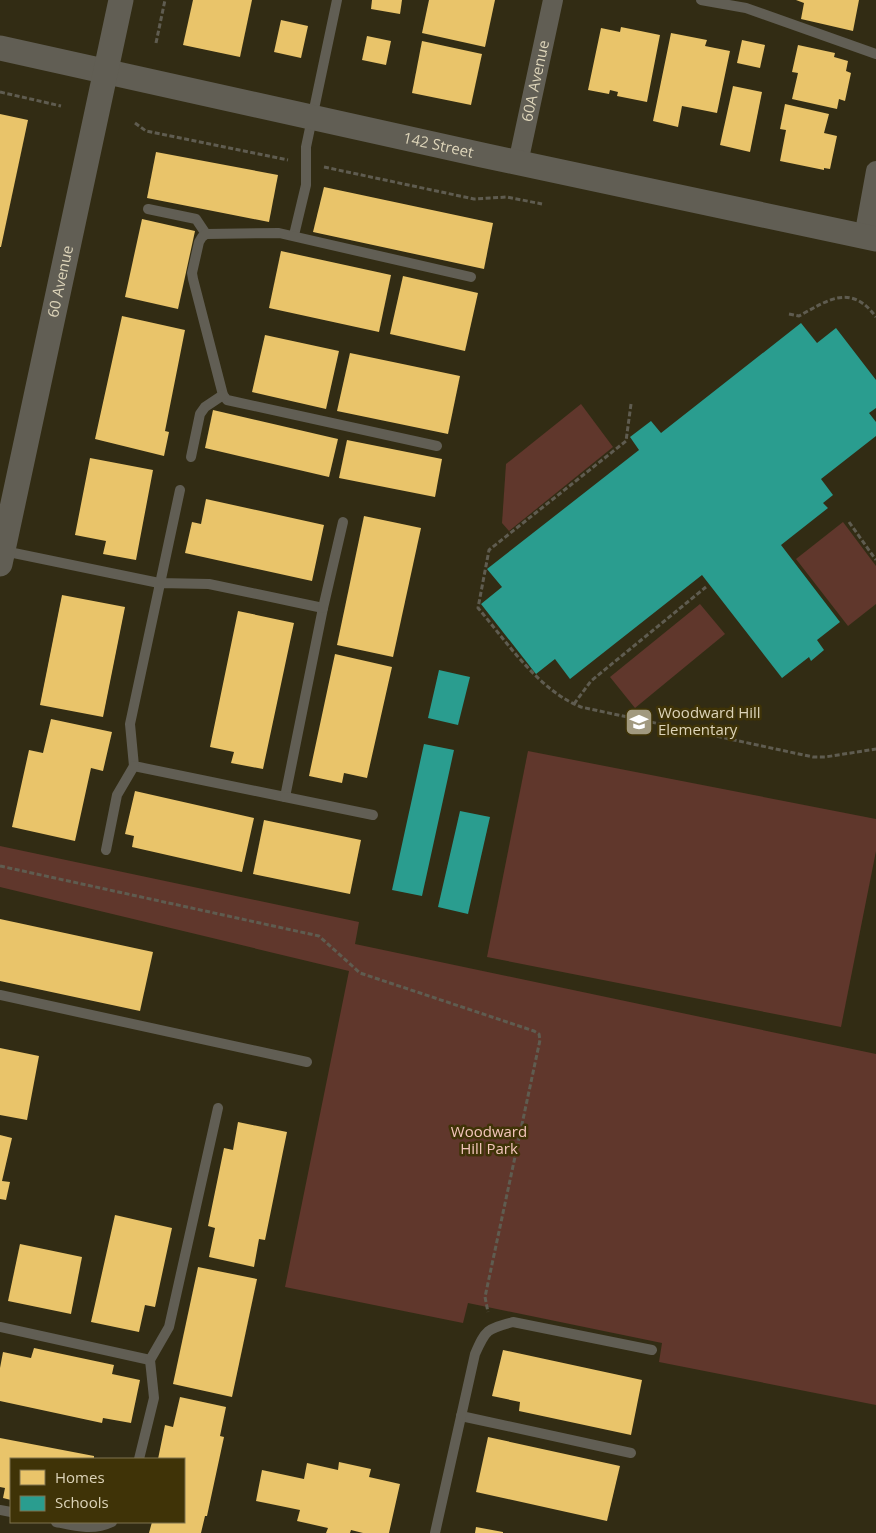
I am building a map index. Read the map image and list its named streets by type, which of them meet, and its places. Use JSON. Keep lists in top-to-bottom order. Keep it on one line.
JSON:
{"streets":{"street":["60A Avenue","142 Street","60 Avenue"]},"crossings":[["60A Avenue","142 Street"],["142 Street","60 Avenue"]],"parks":["Woodward Hill Park"],"places":{"school or university":["Woodward Hill Elementary"]},"legend":["Homes","Schools"]}
